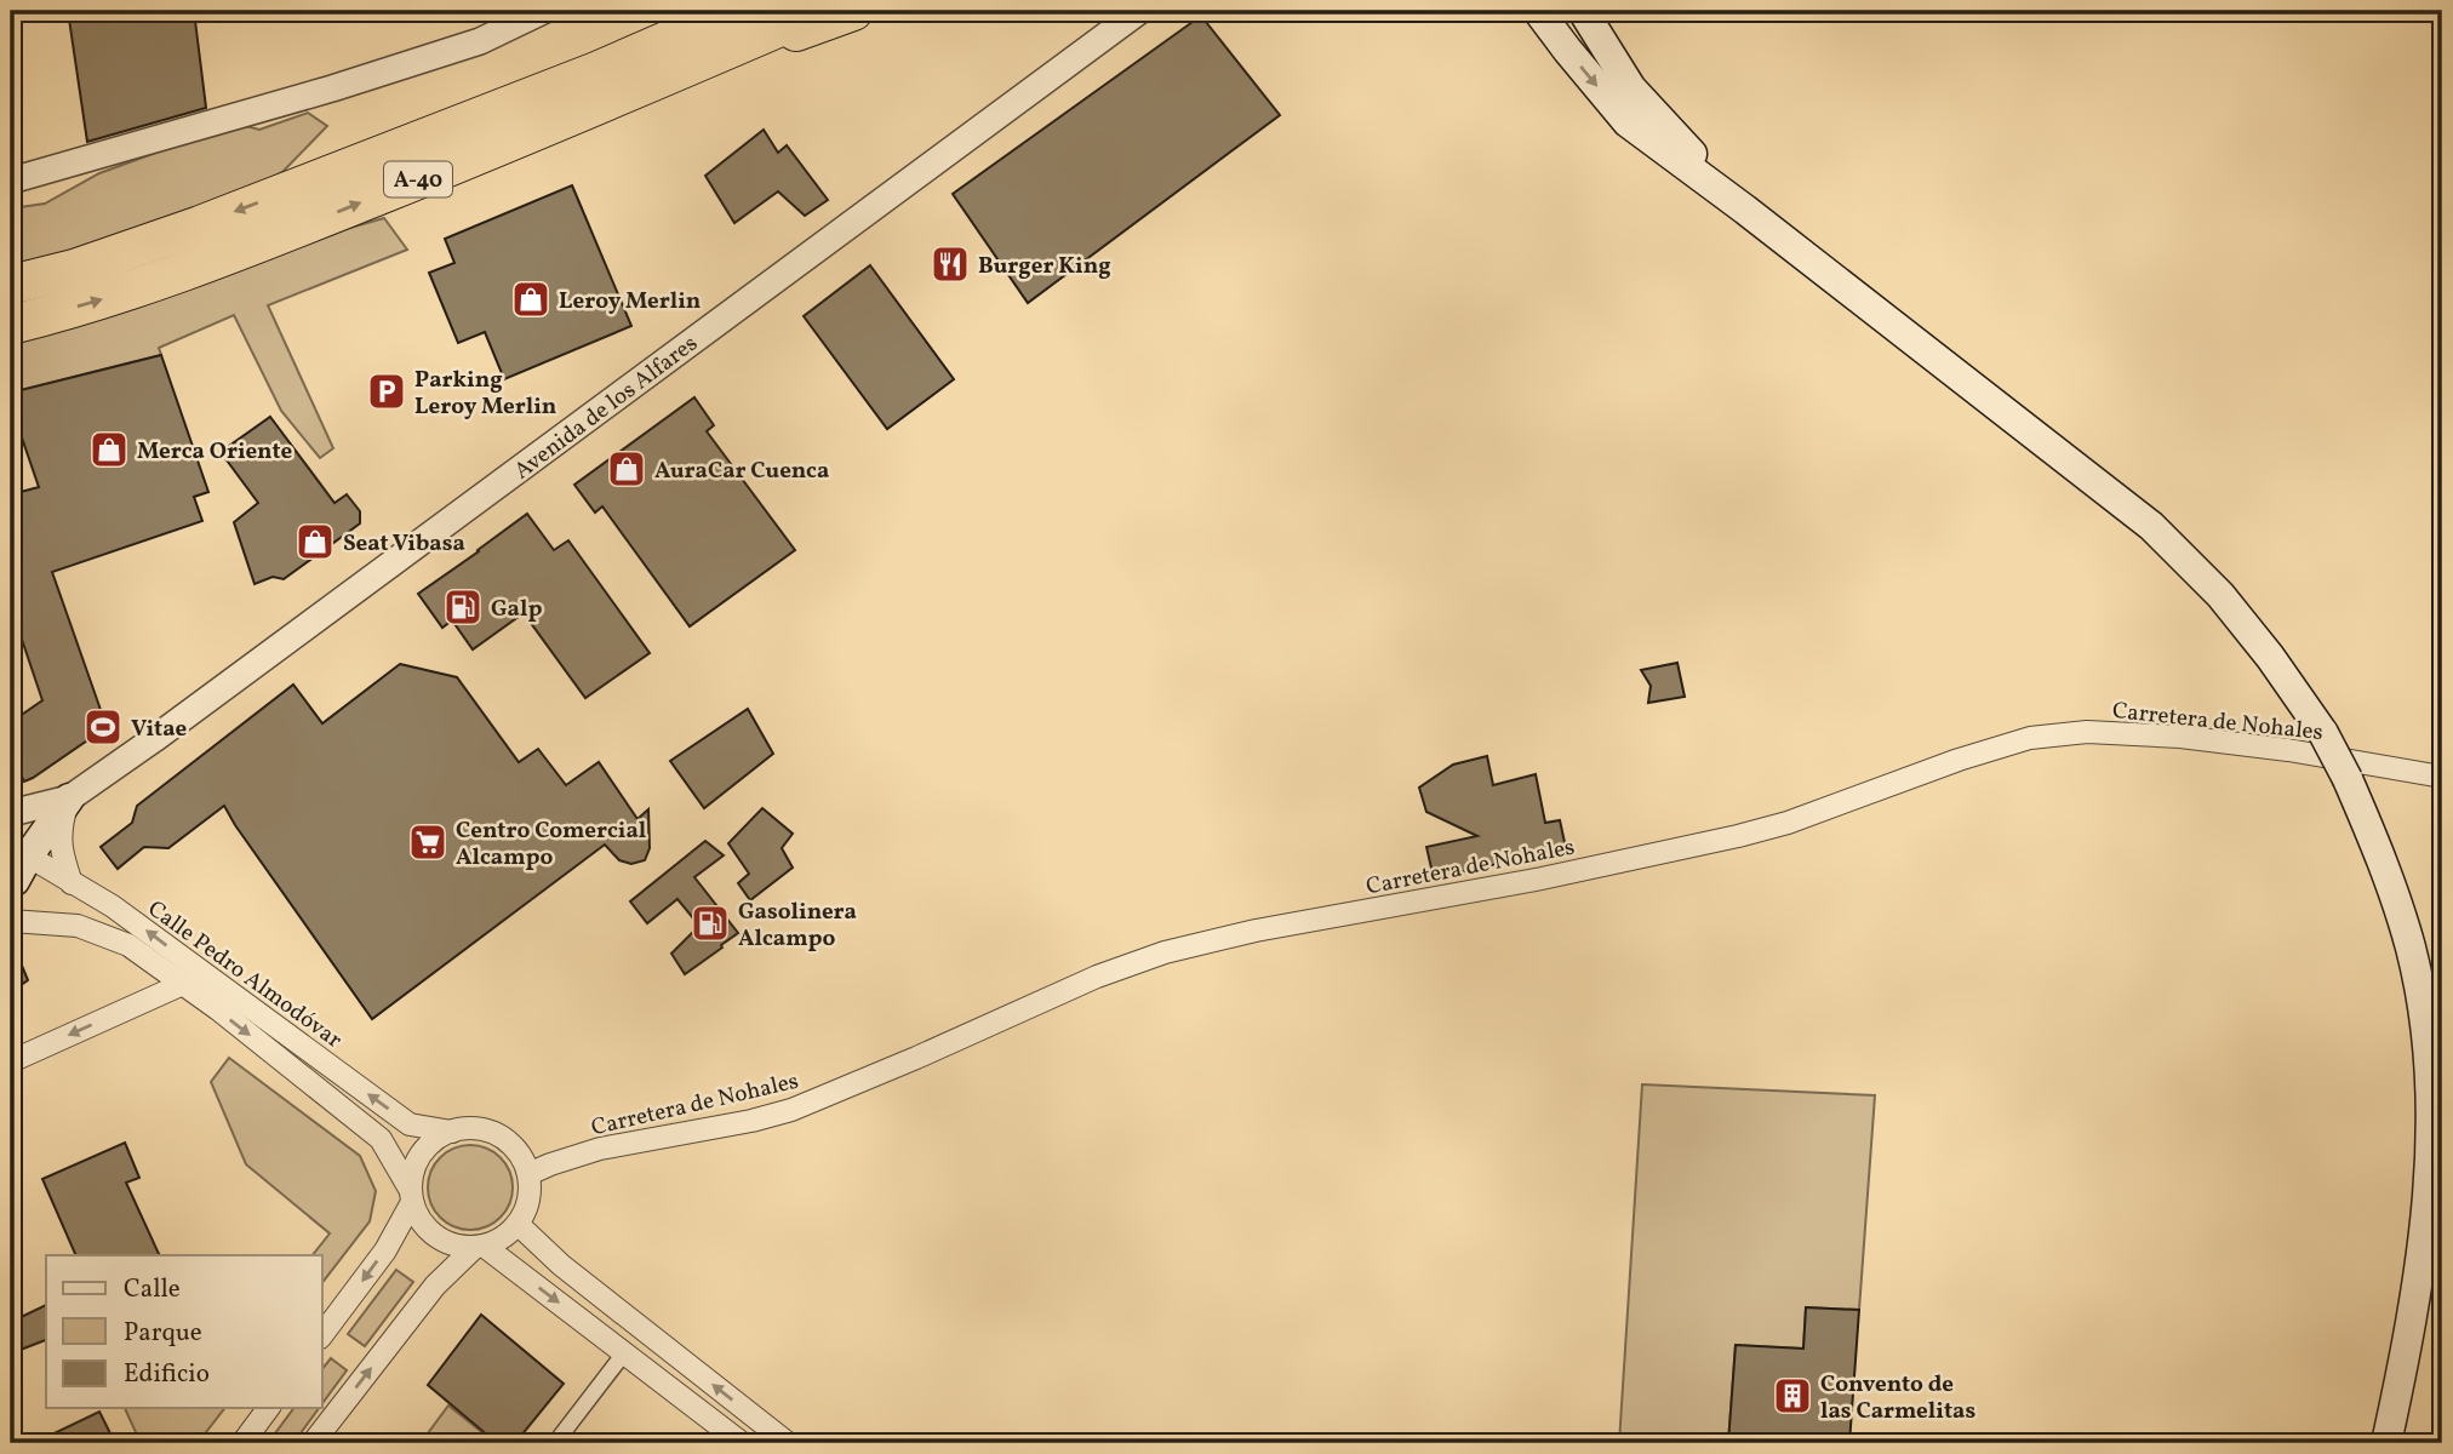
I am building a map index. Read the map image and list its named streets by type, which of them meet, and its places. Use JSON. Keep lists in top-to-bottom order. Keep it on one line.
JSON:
{"streets":{"highway":["A-40"],"street":["Avenida de los Alfares","Carretera de Nohales","Calle Pedro Almodóvar"]},"crossings":[["Carretera de Nohales","Calle Pedro Almodóvar"]],"places":{"restaurant":["Burger King"],"shop":["Leroy Merlin","Merca Oriente","AuraCar Cuenca","Seat Vibasa"],"parking":["Parking Leroy Merlin"],"fuel station":["Galp","Gasolinera Alcampo"],"sports":["Vitae"],"supermarket":["Centro Comercial Alcampo"],"building":["Convento de las Carmelitas"]},"legend":["Calle","Parque","Edificio"]}
